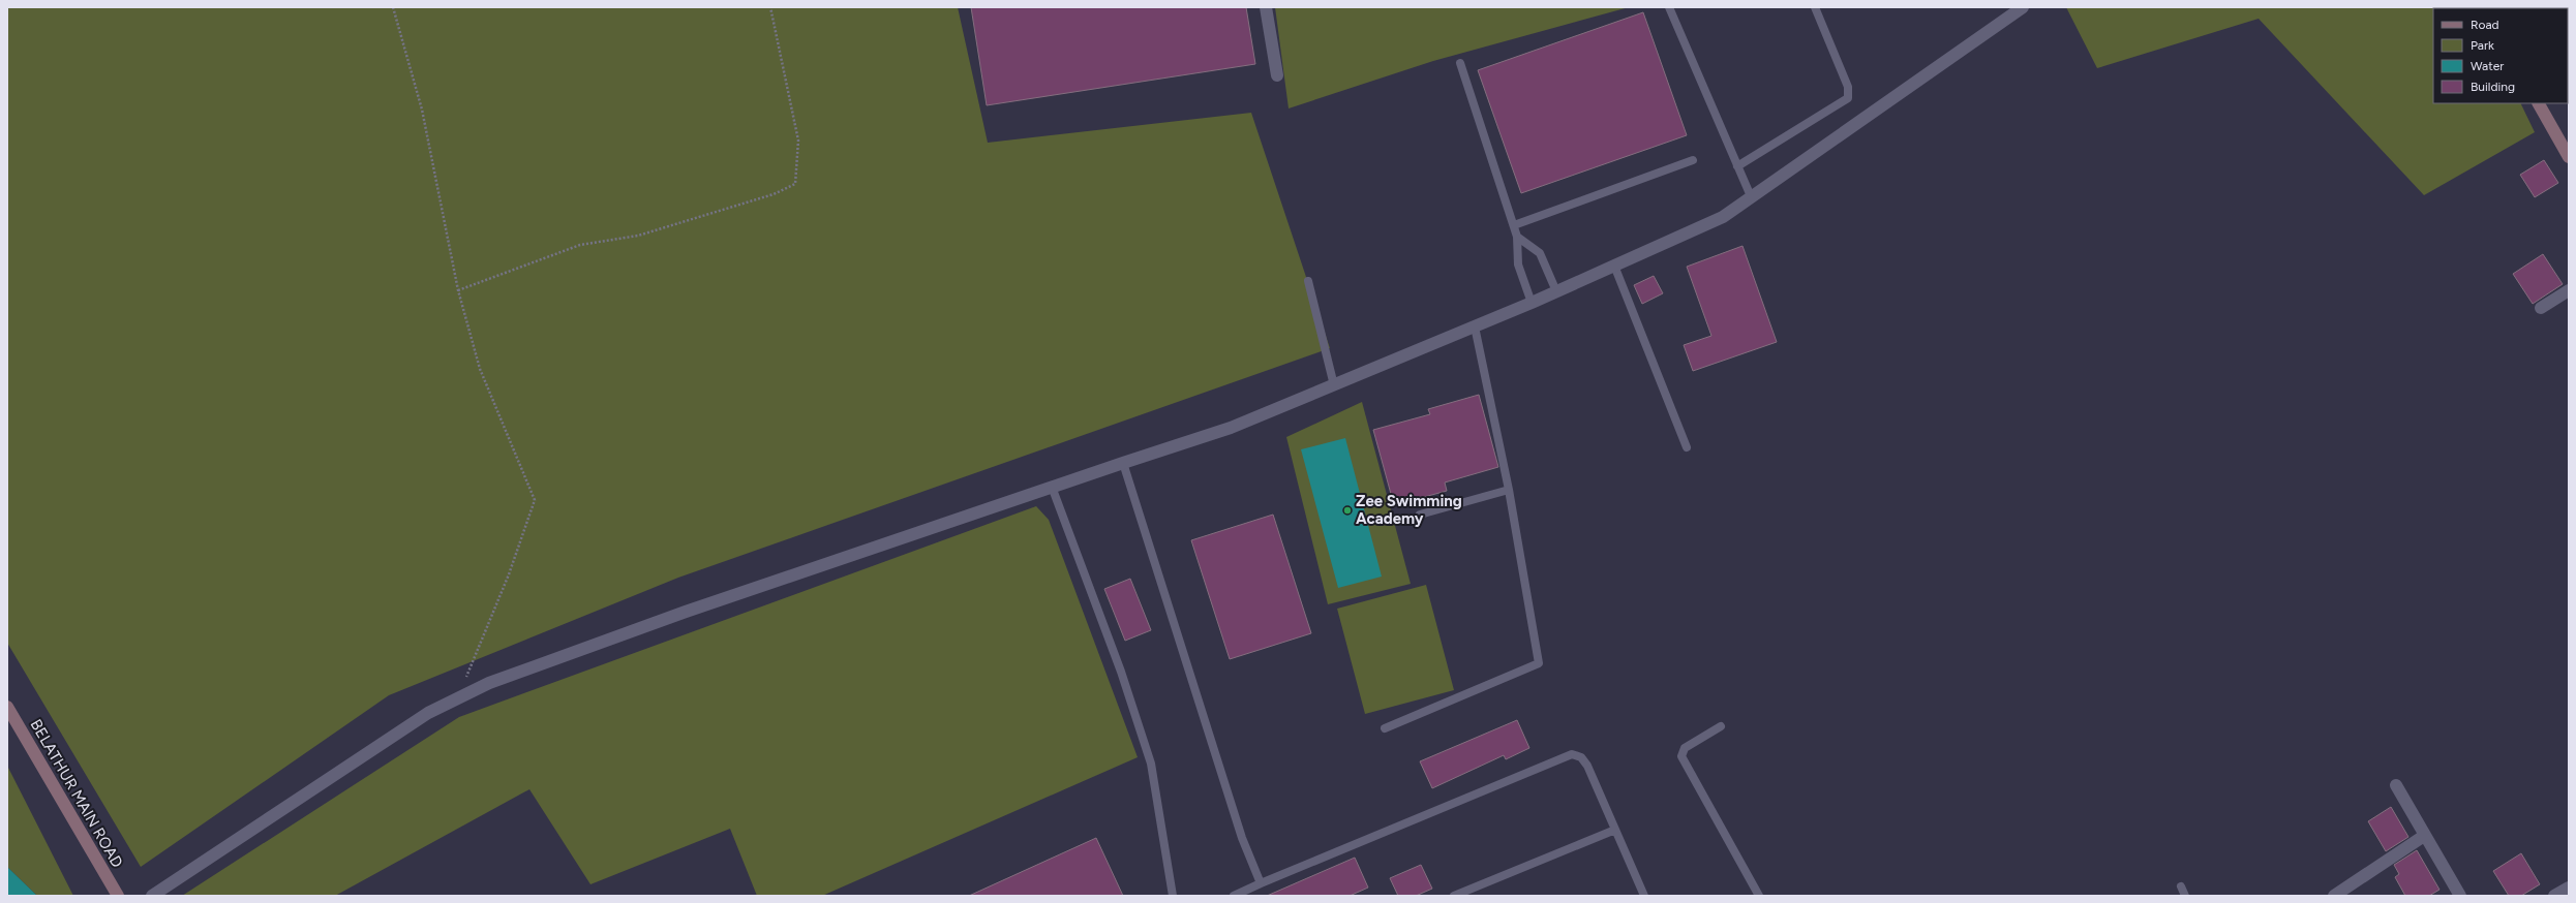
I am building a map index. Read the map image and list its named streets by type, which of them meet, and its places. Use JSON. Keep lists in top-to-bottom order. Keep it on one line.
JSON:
{"streets":{"street":["BELATHUR MAIN ROAD"]},"places":["Zee Swimming Academy"],"legend":["Road","Park","Water","Building"]}
